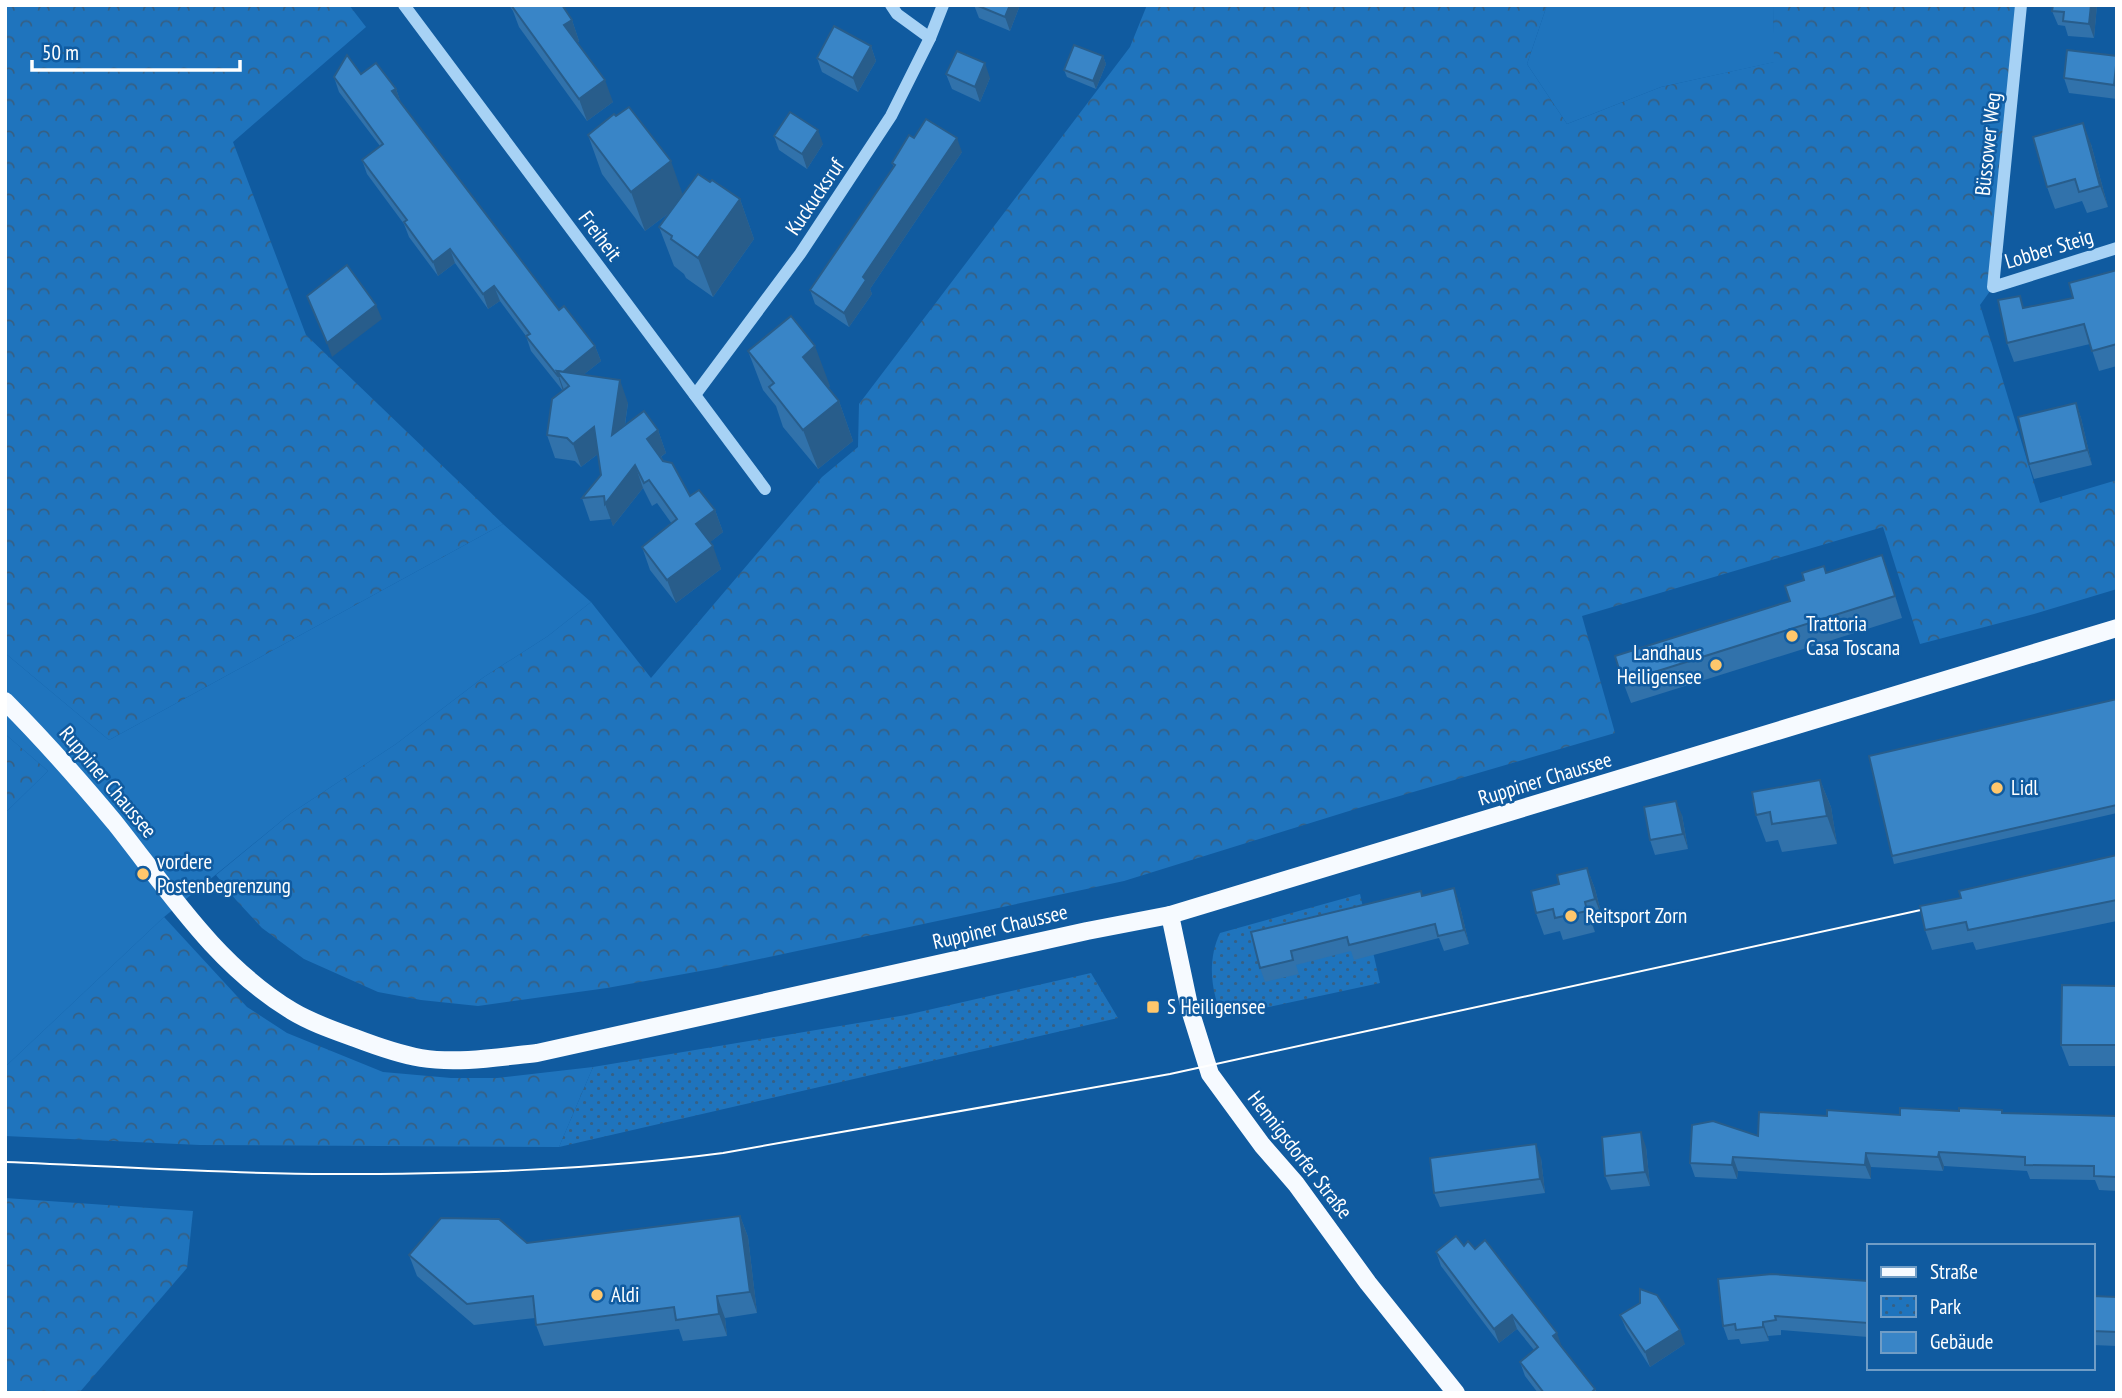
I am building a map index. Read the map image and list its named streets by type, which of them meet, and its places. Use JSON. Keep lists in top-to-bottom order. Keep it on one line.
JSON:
{"streets":{"main road":["Ruppiner Chaussee","Hennigsdorfer Straße"],"street":["Büssower Weg","Kuckucksruf","Freiheit","Lobber Steig"]},"crossings":[["Büssower Weg","Lobber Steig"],["Kuckucksruf","Freiheit"],["Ruppiner Chaussee","Hennigsdorfer Straße"]],"places":{"other":["Trattoria Casa Toscana","Landhaus Heiligensee","Lidl","vordere Postenbegrenzung","Reitsport Zorn","Aldi"],"transit":["S Heiligensee"]},"legend":["Straße","Park","Gebäude"],"scale_bar":"50 m"}
